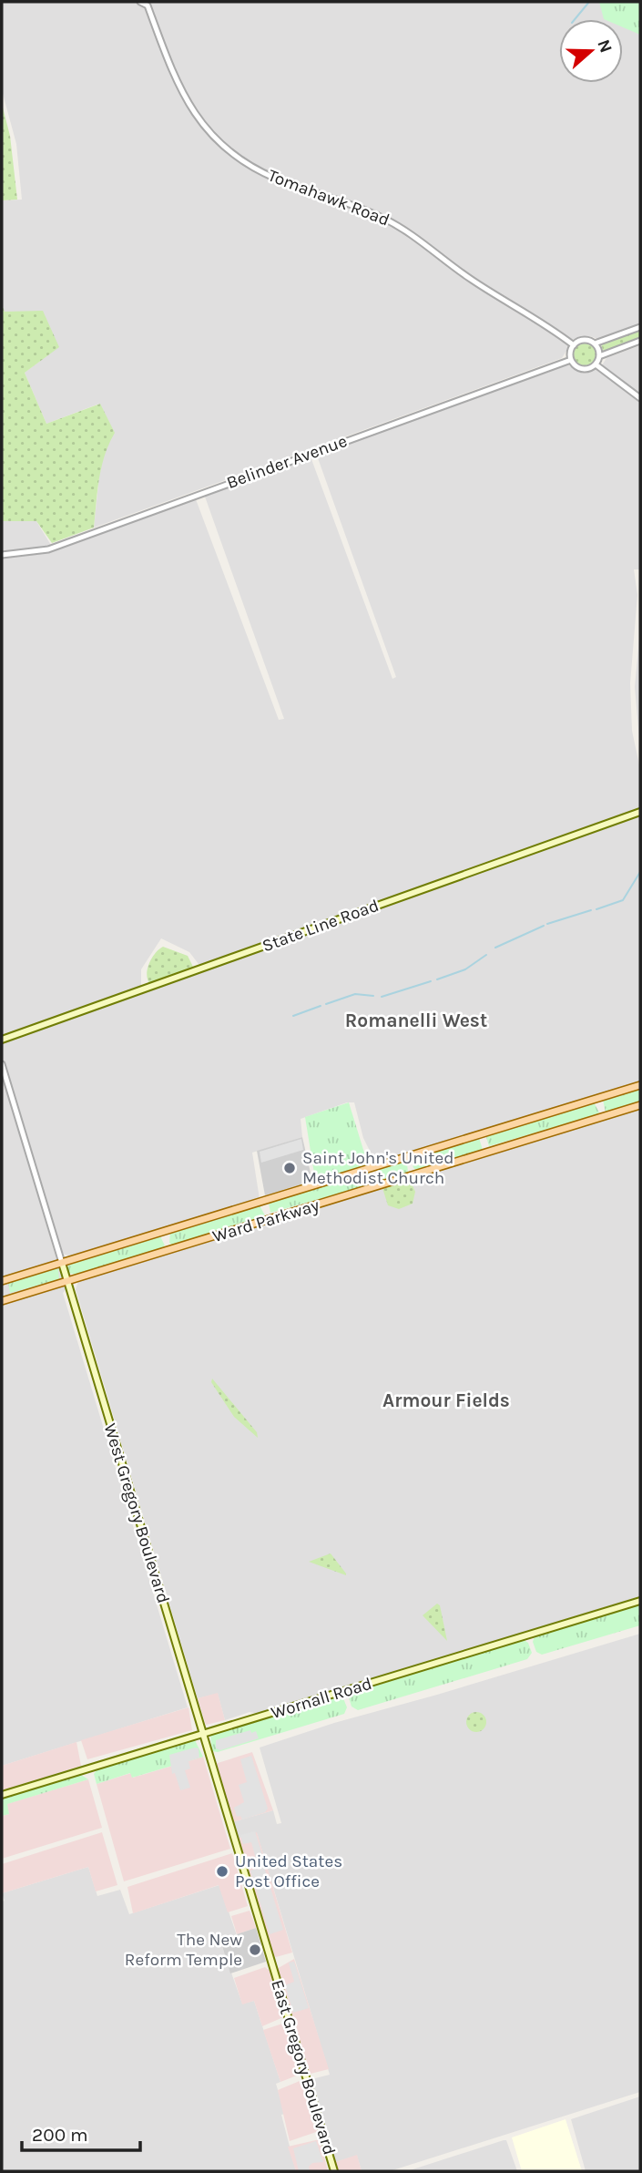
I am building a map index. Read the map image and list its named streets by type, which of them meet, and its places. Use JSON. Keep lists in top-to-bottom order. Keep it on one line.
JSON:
{"streets":{"main road":["State Line Road","Ward Parkway","West Gregory Boulevard","Wornall Road","East Gregory Boulevard"],"street":["Tomahawk Road","Belinder Avenue"]},"crossings":[["Tomahawk Road","Belinder Avenue"],["Ward Parkway","West Gregory Boulevard"],["West Gregory Boulevard","Wornall Road"],["West Gregory Boulevard","East Gregory Boulevard"]],"districts":["Romanelli West","Armour Fields"],"places":["Saint John's United Methodist Church","United States Post Office","The New Reform Temple"],"scale_bar":"200 m","north":"right"}
